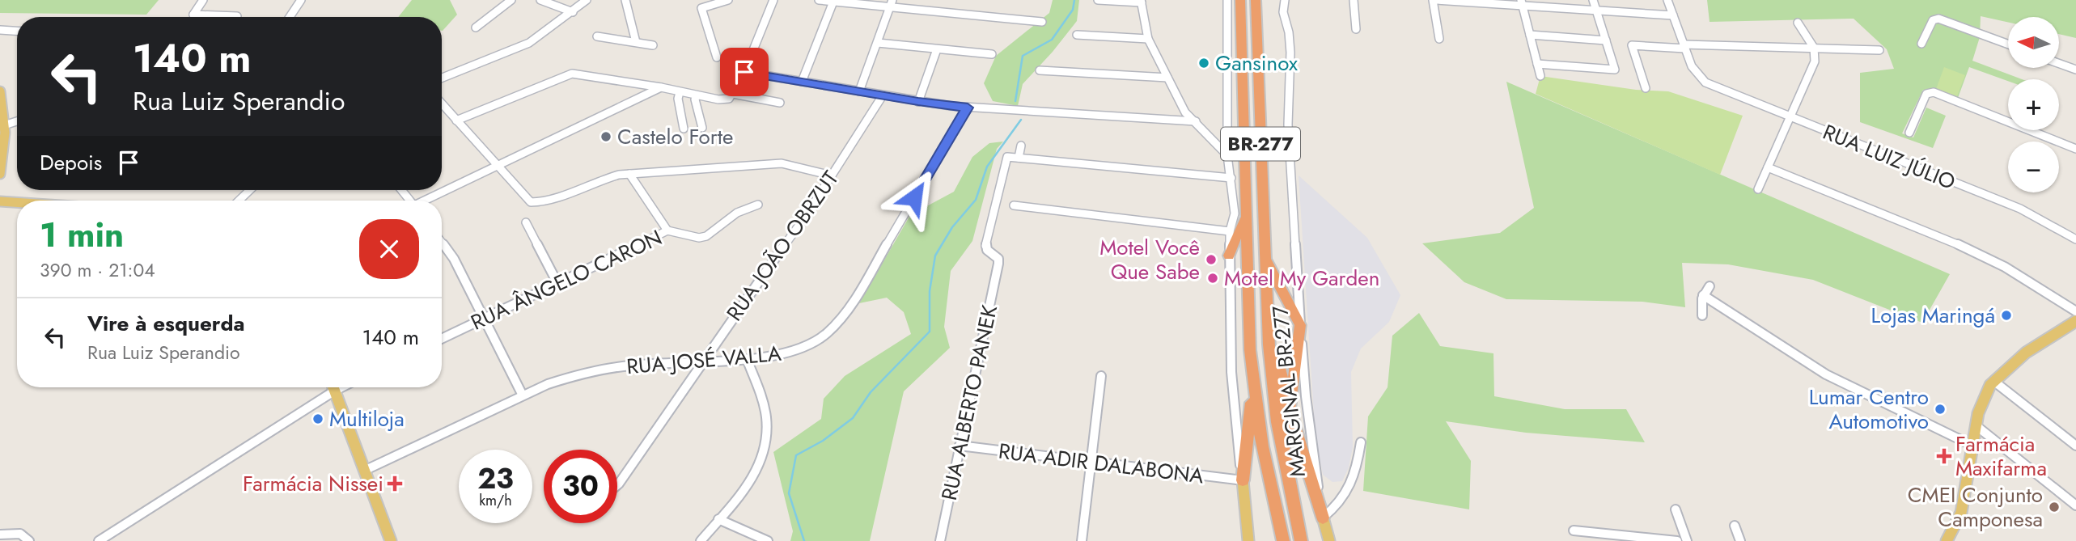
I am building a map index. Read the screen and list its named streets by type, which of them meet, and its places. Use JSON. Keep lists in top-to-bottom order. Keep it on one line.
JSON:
{"streets":{"highway":["BR-277"],"main road":["MARGINAL BR-277"],"street":["RUA LUIZ JÚLIO","RUA JOÃO OBRZUT","RUA ÂNGELO CARON","RUA JOSÉ VALLA","RUA ALBERTO PANEK","RUA ADIR DALABONA"]},"crossings":[["RUA JOÃO OBRZUT","RUA JOSÉ VALLA"],["RUA ALBERTO PANEK","RUA ADIR DALABONA"]],"places":{"other":["Gansinox","Castelo Forte","Motel Você Que Sabe","Motel My Garden","Lojas Maringá","Lumar Centro Automotivo","Multiloja","CMEI Conjunto Camponesa"],"health":["Farmácia Maxifarma","Farmácia Nissei"]},"north":"left","page":{"map_buttons":["+","−"],"turn":["140 m","Rua Luiz Sperandio"],"then":"Depois","heading":["1 min","390 m · 21:04"],"list":[{"name":"Vire à esquerda","note":"Rua Luiz Sperandio","value":"140 m"}],"speed":"23 km/h","limit":"30"}}
